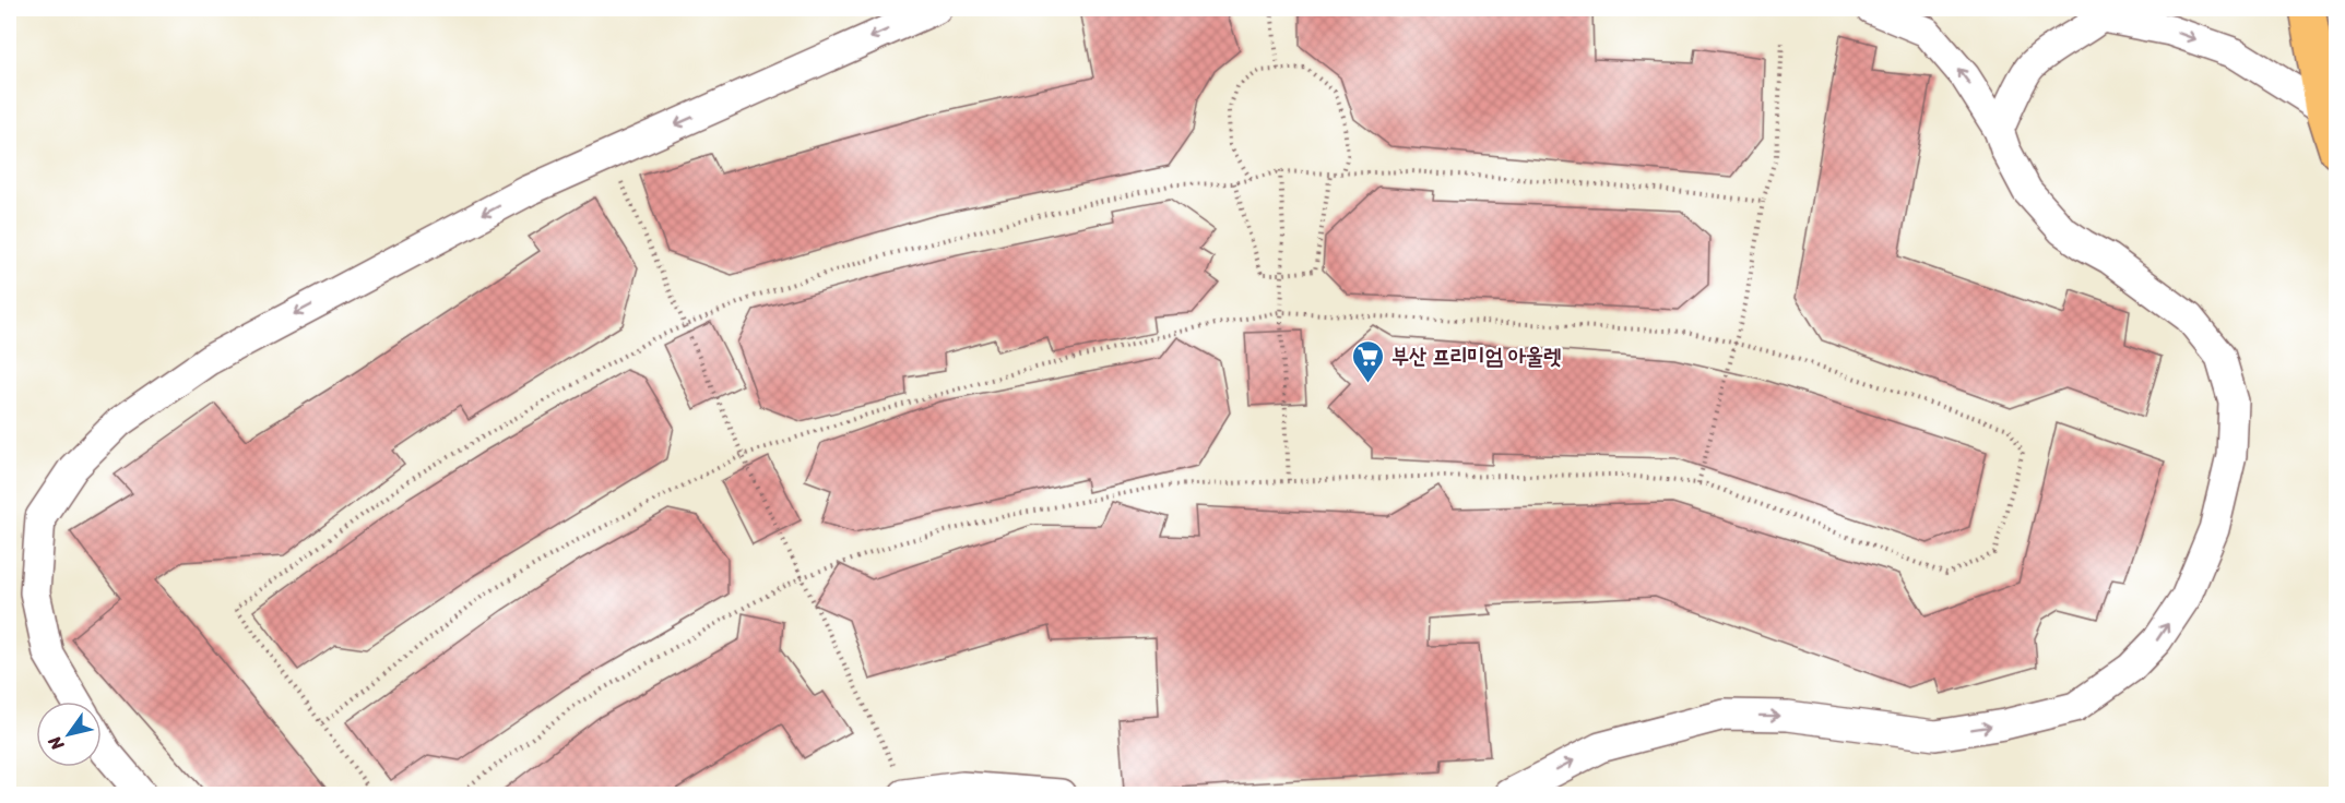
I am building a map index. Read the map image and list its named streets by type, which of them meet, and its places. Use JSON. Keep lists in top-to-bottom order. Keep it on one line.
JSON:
{"places":{"supermarket":["부산 프리미엄 아울렛"]},"north":"bottom left"}
